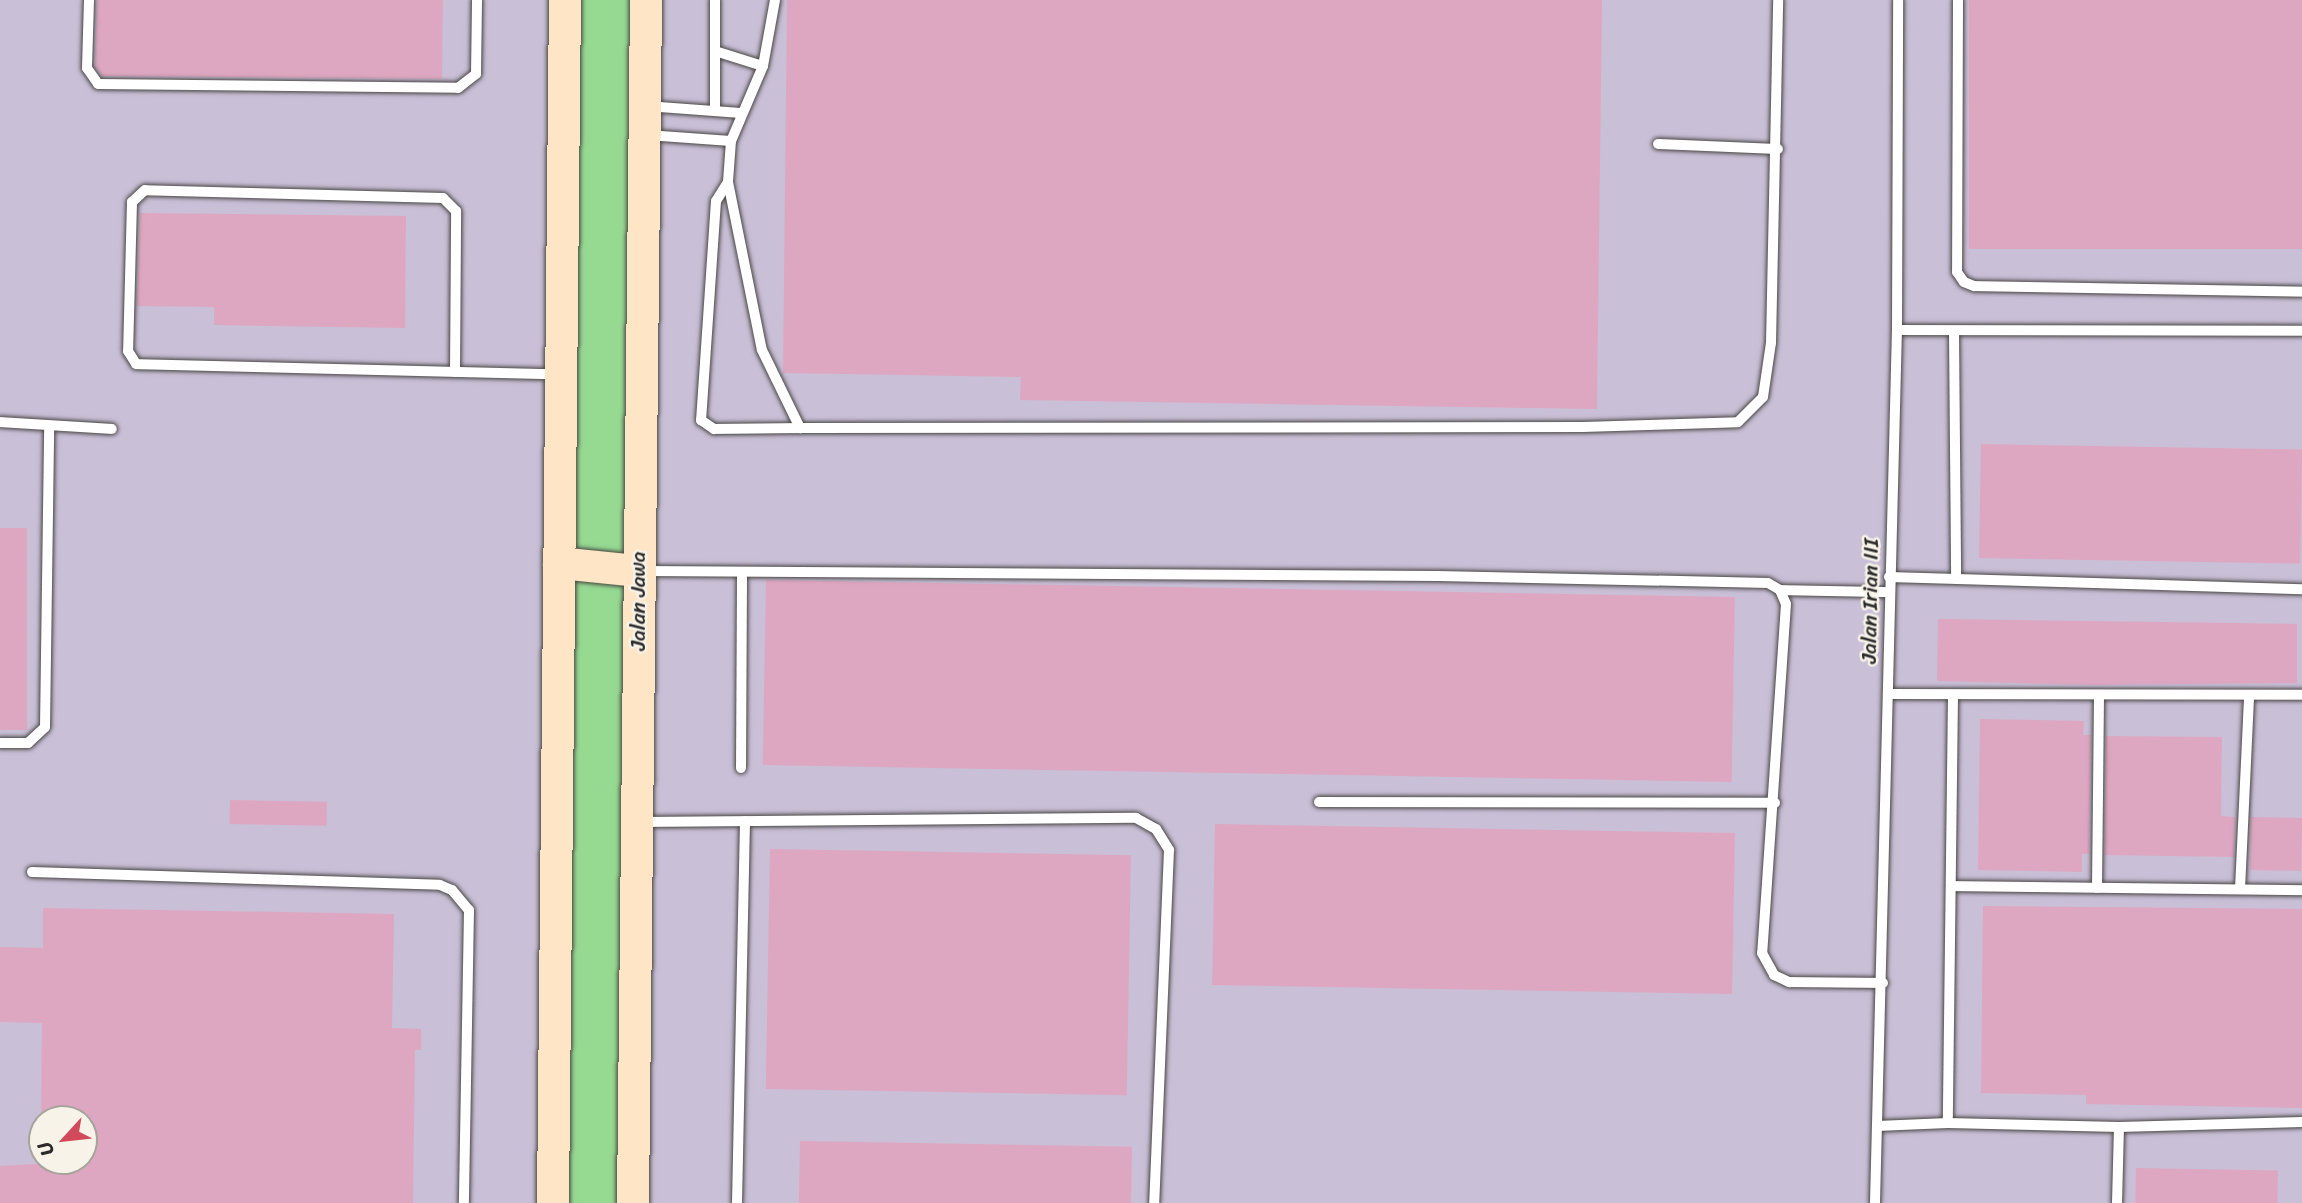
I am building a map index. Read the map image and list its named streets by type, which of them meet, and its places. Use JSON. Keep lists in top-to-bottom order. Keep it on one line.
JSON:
{"streets":{"street":["Jalan Jawa"],"lane":["Jalan Irian III"]},"north":"bottom left"}
